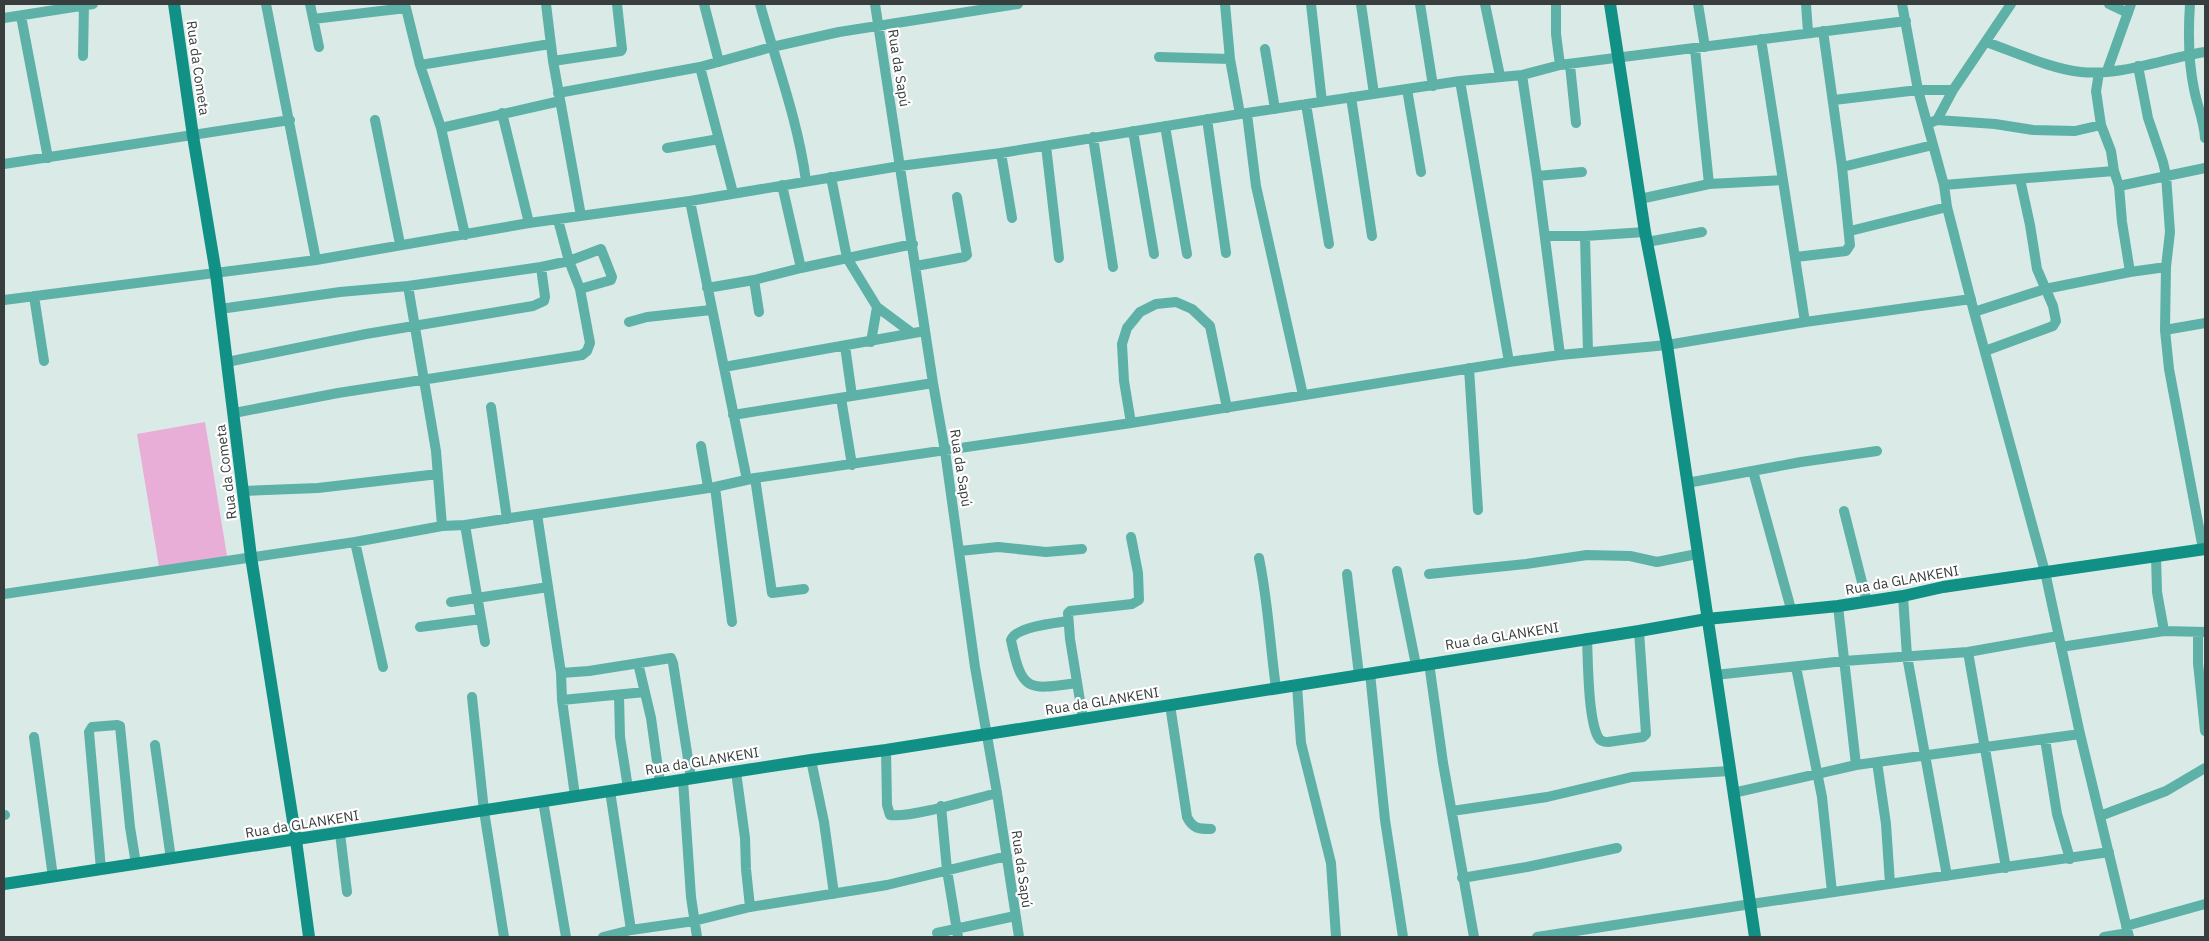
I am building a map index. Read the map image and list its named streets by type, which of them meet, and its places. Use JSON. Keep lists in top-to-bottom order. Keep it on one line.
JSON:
{"streets":{"street":["Rua da Cometa","Rua da Sapú","Rua da GLANKENI"]},"crossings":[["Rua da Cometa","Rua da GLANKENI"],["Rua da Sapú","Rua da GLANKENI"]]}
